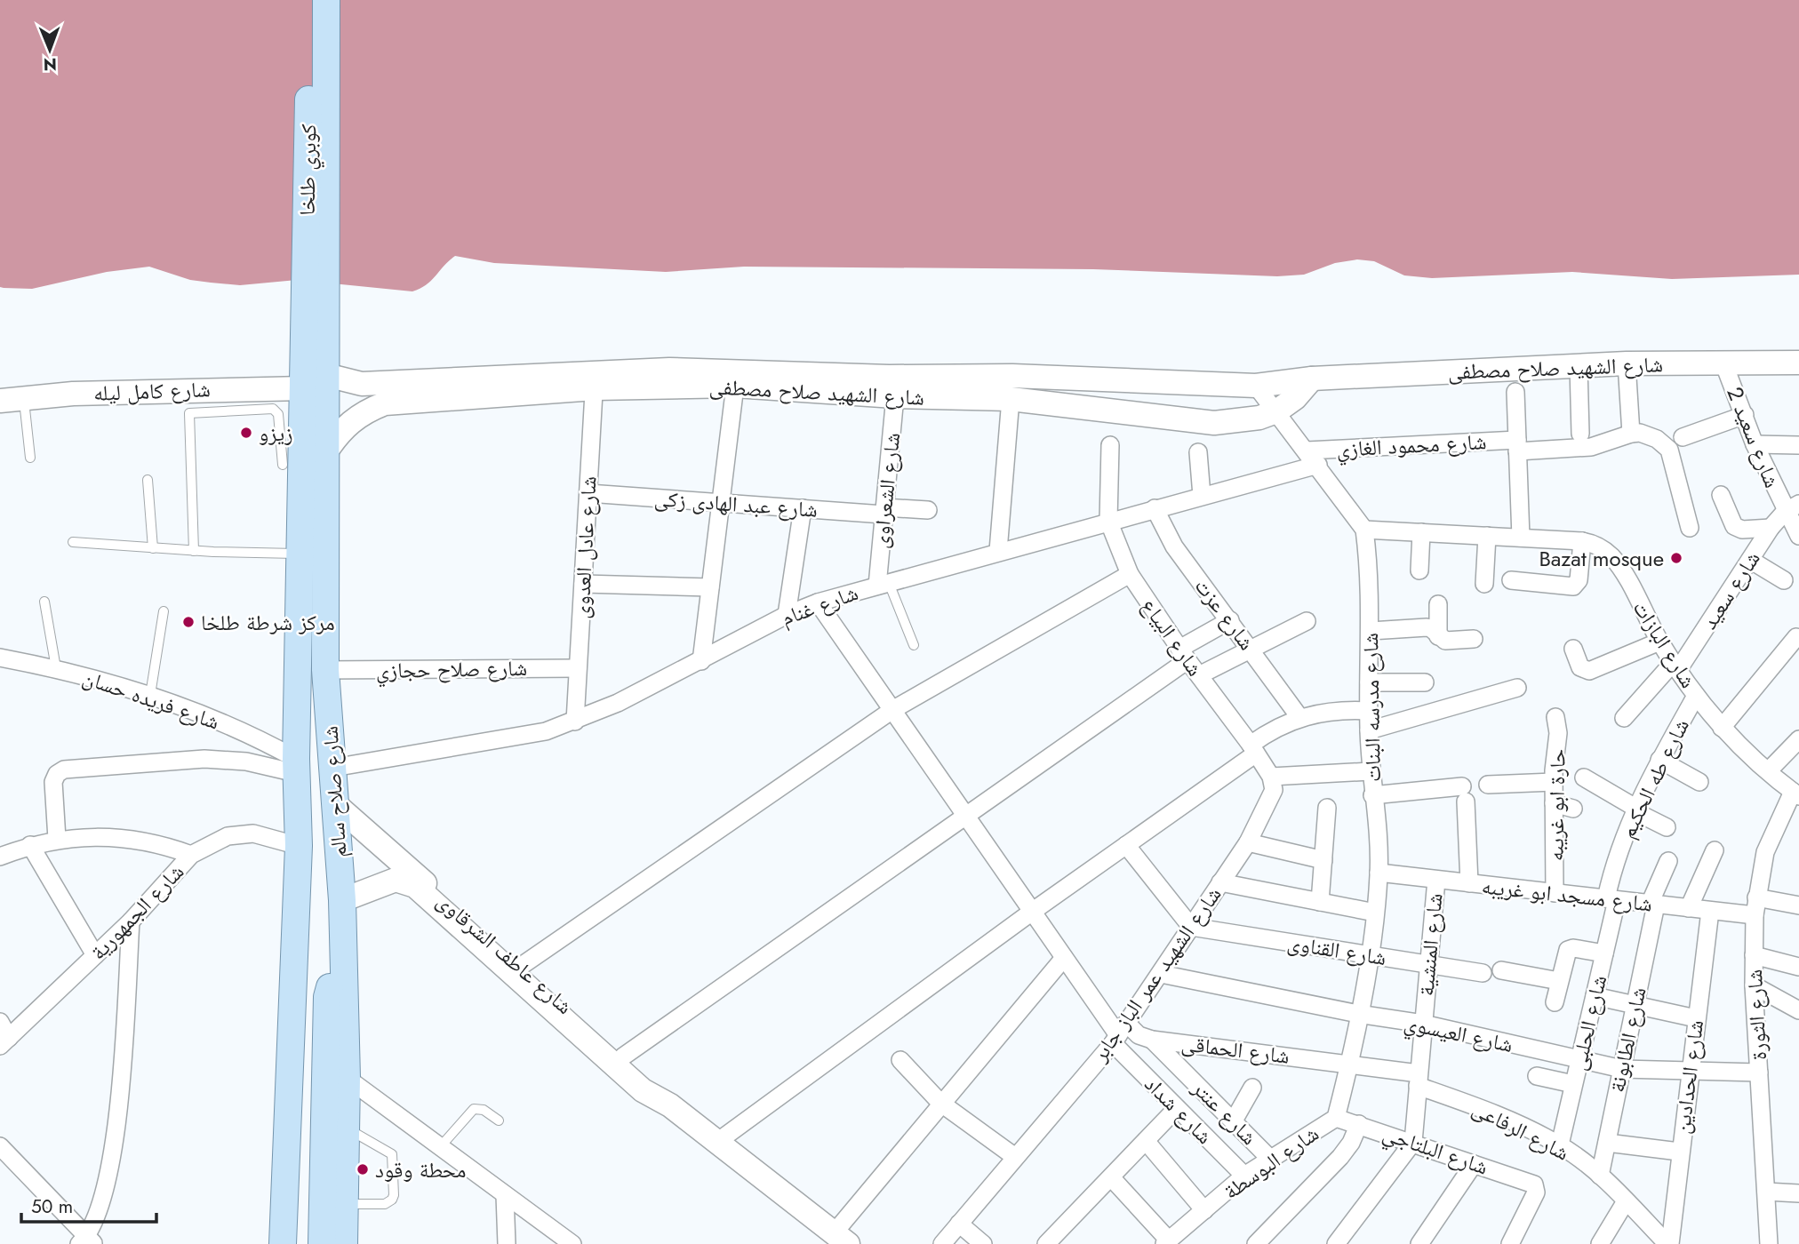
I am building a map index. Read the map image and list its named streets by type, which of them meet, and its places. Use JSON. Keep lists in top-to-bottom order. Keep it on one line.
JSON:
{"streets":{"main road":["كوبري طلخا","شارع الشهيد صلاح مصطفى","شارع كامل ليله","شارع صلاح سالم","شارع عاطف الشرقاوى"],"street":["شارع سعيد 2","شارع محمود الغازي","شارع الشعراوى","شارع عبد الهادى زكى","شارع عادل العدوى","شارع سعيد","شارع غنام","شارع عزت","شارع البياع","شارع البازات","شارع صلاح حجازي","شارع فريده حسان","شارع مدرسه البنات","شارع طه الحكيم","حارة ابو غريبه","شارع مسجد ابو غريبه","شارع الجمهورية","شارع المنشية","شارع القناوى","شارع الشهيد عمر الباز جابر","شارع الثورة","شارع الحلبى","شارع العيسوي","شارع الطابونة","شارع الحماقى","شارع الحدادين","شارع شداد","شارع عنتر","شارع الرفاعى","شارع البلتاجي","شارع البوسطة"]},"crossings":[["كوبري طلخا","شارع صلاح سالم"],["شارع الشهيد صلاح مصطفى","شارع كامل ليله"],["شارع الشهيد صلاح مصطفى","شارع سعيد 2"],["شارع الشهيد صلاح مصطفى","شارع الشعراوى"],["شارع الشهيد صلاح مصطفى","شارع عادل العدوى"],["شارع الشهيد صلاح مصطفى","شارع مدرسه البنات"],["شارع الشهيد صلاح مصطفى","شارع صلاح سالم"],["شارع كامل ليله","شارع صلاح سالم"],["شارع سعيد 2","شارع سعيد"],["شارع محمود الغازي","شارع مدرسه البنات"],["شارع الشعراوى","شارع عبد الهادى زكى"],["شارع الشعراوى","شارع غنام"],["شارع عبد الهادى زكى","شارع عادل العدوى"],["شارع عادل العدوى","شارع غنام"],["شارع عادل العدوى","شارع صلاح حجازي"],["شارع سعيد","شارع البازات"],["شارع غنام","شارع عزت"],["شارع غنام","شارع البياع"],["شارع غنام","شارع مدرسه البنات"],["شارع غنام","شارع صلاح سالم"],["شارع البياع","شارع الشهيد عمر الباز جابر"],["شارع البازات","شارع مدرسه البنات"],["شارع البازات","شارع طه الحكيم"],["شارع البازات","شارع الثورة"],["شارع صلاح حجازي","شارع صلاح سالم"],["شارع فريده حسان","شارع صلاح سالم"],["شارع مدرسه البنات","شارع مسجد ابو غريبه"],["شارع مدرسه البنات","شارع القناوى"],["شارع مدرسه البنات","شارع العيسوي"],["شارع مدرسه البنات","شارع الحماقى"],["شارع مدرسه البنات","شارع البوسطة"],["شارع طه الحكيم","شارع مسجد ابو غريبه"],["شارع طه الحكيم","شارع الحلبى"],["شارع صلاح سالم","شارع الجمهورية"],["شارع صلاح سالم","شارع عاطف الشرقاوى"],["حارة ابو غريبه","شارع مسجد ابو غريبه"],["شارع مسجد ابو غريبه","شارع المنشية"],["شارع مسجد ابو غريبه","شارع الثورة"],["شارع مسجد ابو غريبه","شارع الحلبى"],["شارع مسجد ابو غريبه","شارع الطابونة"],["شارع مسجد ابو غريبه","شارع الحدادين"],["شارع المنشية","شارع القناوى"],["شارع المنشية","شارع العيسوي"],["شارع المنشية","شارع الحماقى"],["شارع المنشية","شارع الرفاعى"],["شارع المنشية","شارع البلتاجي"],["شارع القناوى","شارع الشهيد عمر الباز جابر"],["شارع الشهيد عمر الباز جابر","شارع العيسوي"],["شارع الشهيد عمر الباز جابر","شارع الحماقى"],["شارع الشهيد عمر الباز جابر","شارع شداد"],["شارع الثورة","شارع العيسوي"],["شارع الحلبى","شارع العيسوي"],["شارع الحلبى","شارع الرفاعى"],["شارع العيسوي","شارع الطابونة"],["شارع العيسوي","شارع الحدادين"],["شارع الطابونة","شارع الرفاعى"],["شارع الحماقى","شارع شداد"],["شارع الحماقى","شارع عنتر"],["شارع الحماقى","شارع الرفاعى"],["شارع الحماقى","شارع البوسطة"],["شارع الحدادين","شارع الرفاعى"],["شارع شداد","شارع البوسطة"],["شارع عنتر","شارع البوسطة"],["شارع البلتاجي","شارع البوسطة"]],"places":["زيزو","Bazat mosque","مركز شرطة طلخا","محطة وقود"],"scale_bar":"50 m","north":"bottom"}
